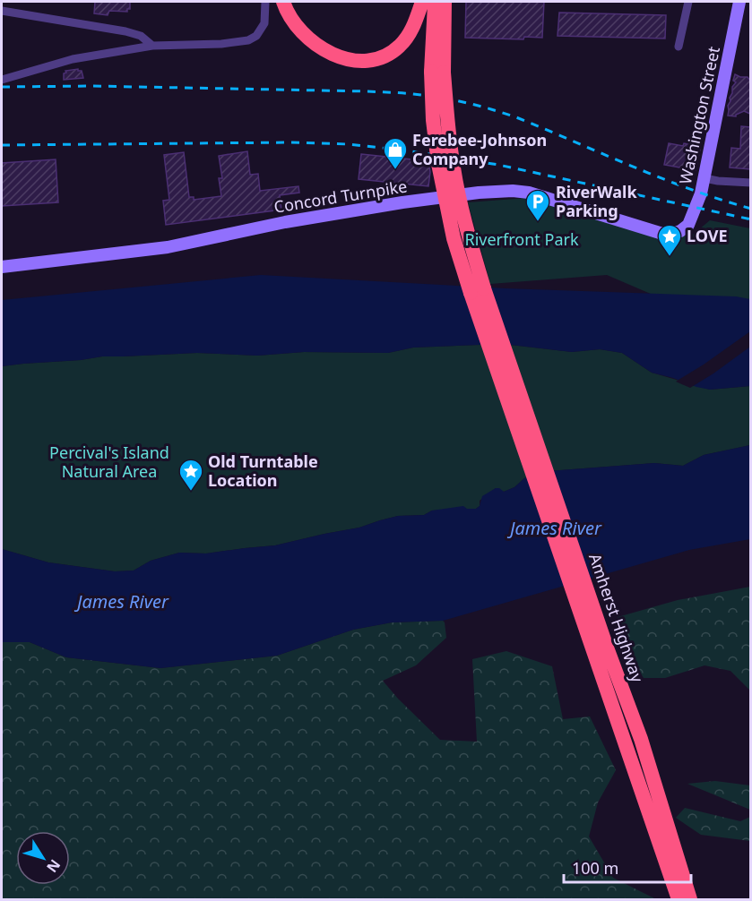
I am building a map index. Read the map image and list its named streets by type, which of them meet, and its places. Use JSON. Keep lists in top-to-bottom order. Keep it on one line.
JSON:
{"streets":{"highway":["Amherst Highway"],"street":["Washington Street","Concord Turnpike"]},"crossings":[["Washington Street","Concord Turnpike"]],"water":["James River"],"parks":["Riverfront Park","Percival's Island Natural Area"],"places":{"shop":["Ferebee-Johnson Company"],"parking":["RiverWalk Parking"],"place":["LOVE","Old Turntable Location"]},"scale_bar":"100 m","north":"bottom right"}
